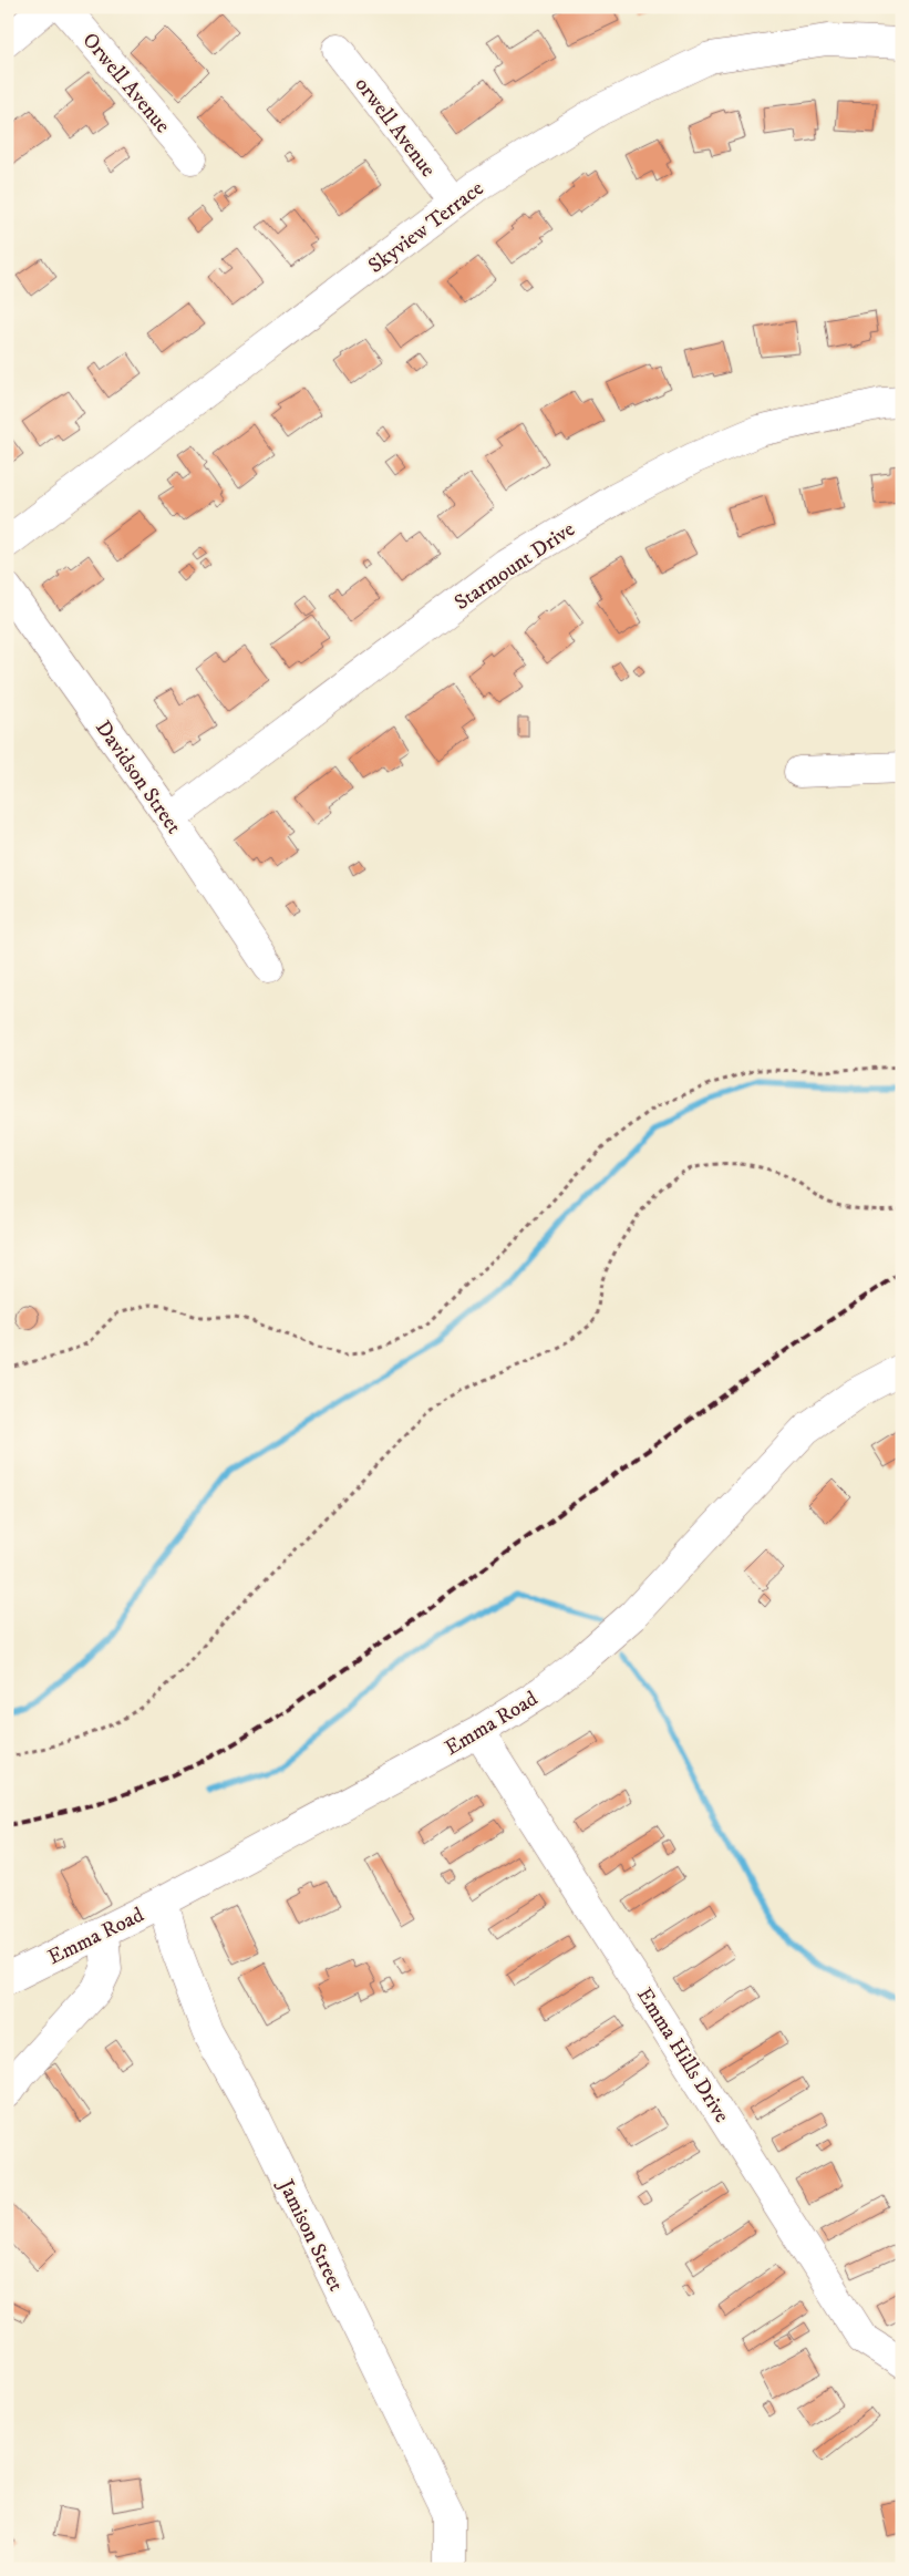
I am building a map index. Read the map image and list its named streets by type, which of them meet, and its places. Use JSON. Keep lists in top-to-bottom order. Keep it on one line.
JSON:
{"streets":{"street":["Orwell Avenue","orwell Avenue","Skyview Terrace","Starmount Drive","Davidson Street","Emma Road","Emma Hills Drive","Jamison Street"]},"crossings":[["orwell Avenue","Skyview Terrace"],["Starmount Drive","Davidson Street"],["Emma Road","Emma Hills Drive"],["Emma Road","Jamison Street"]]}
